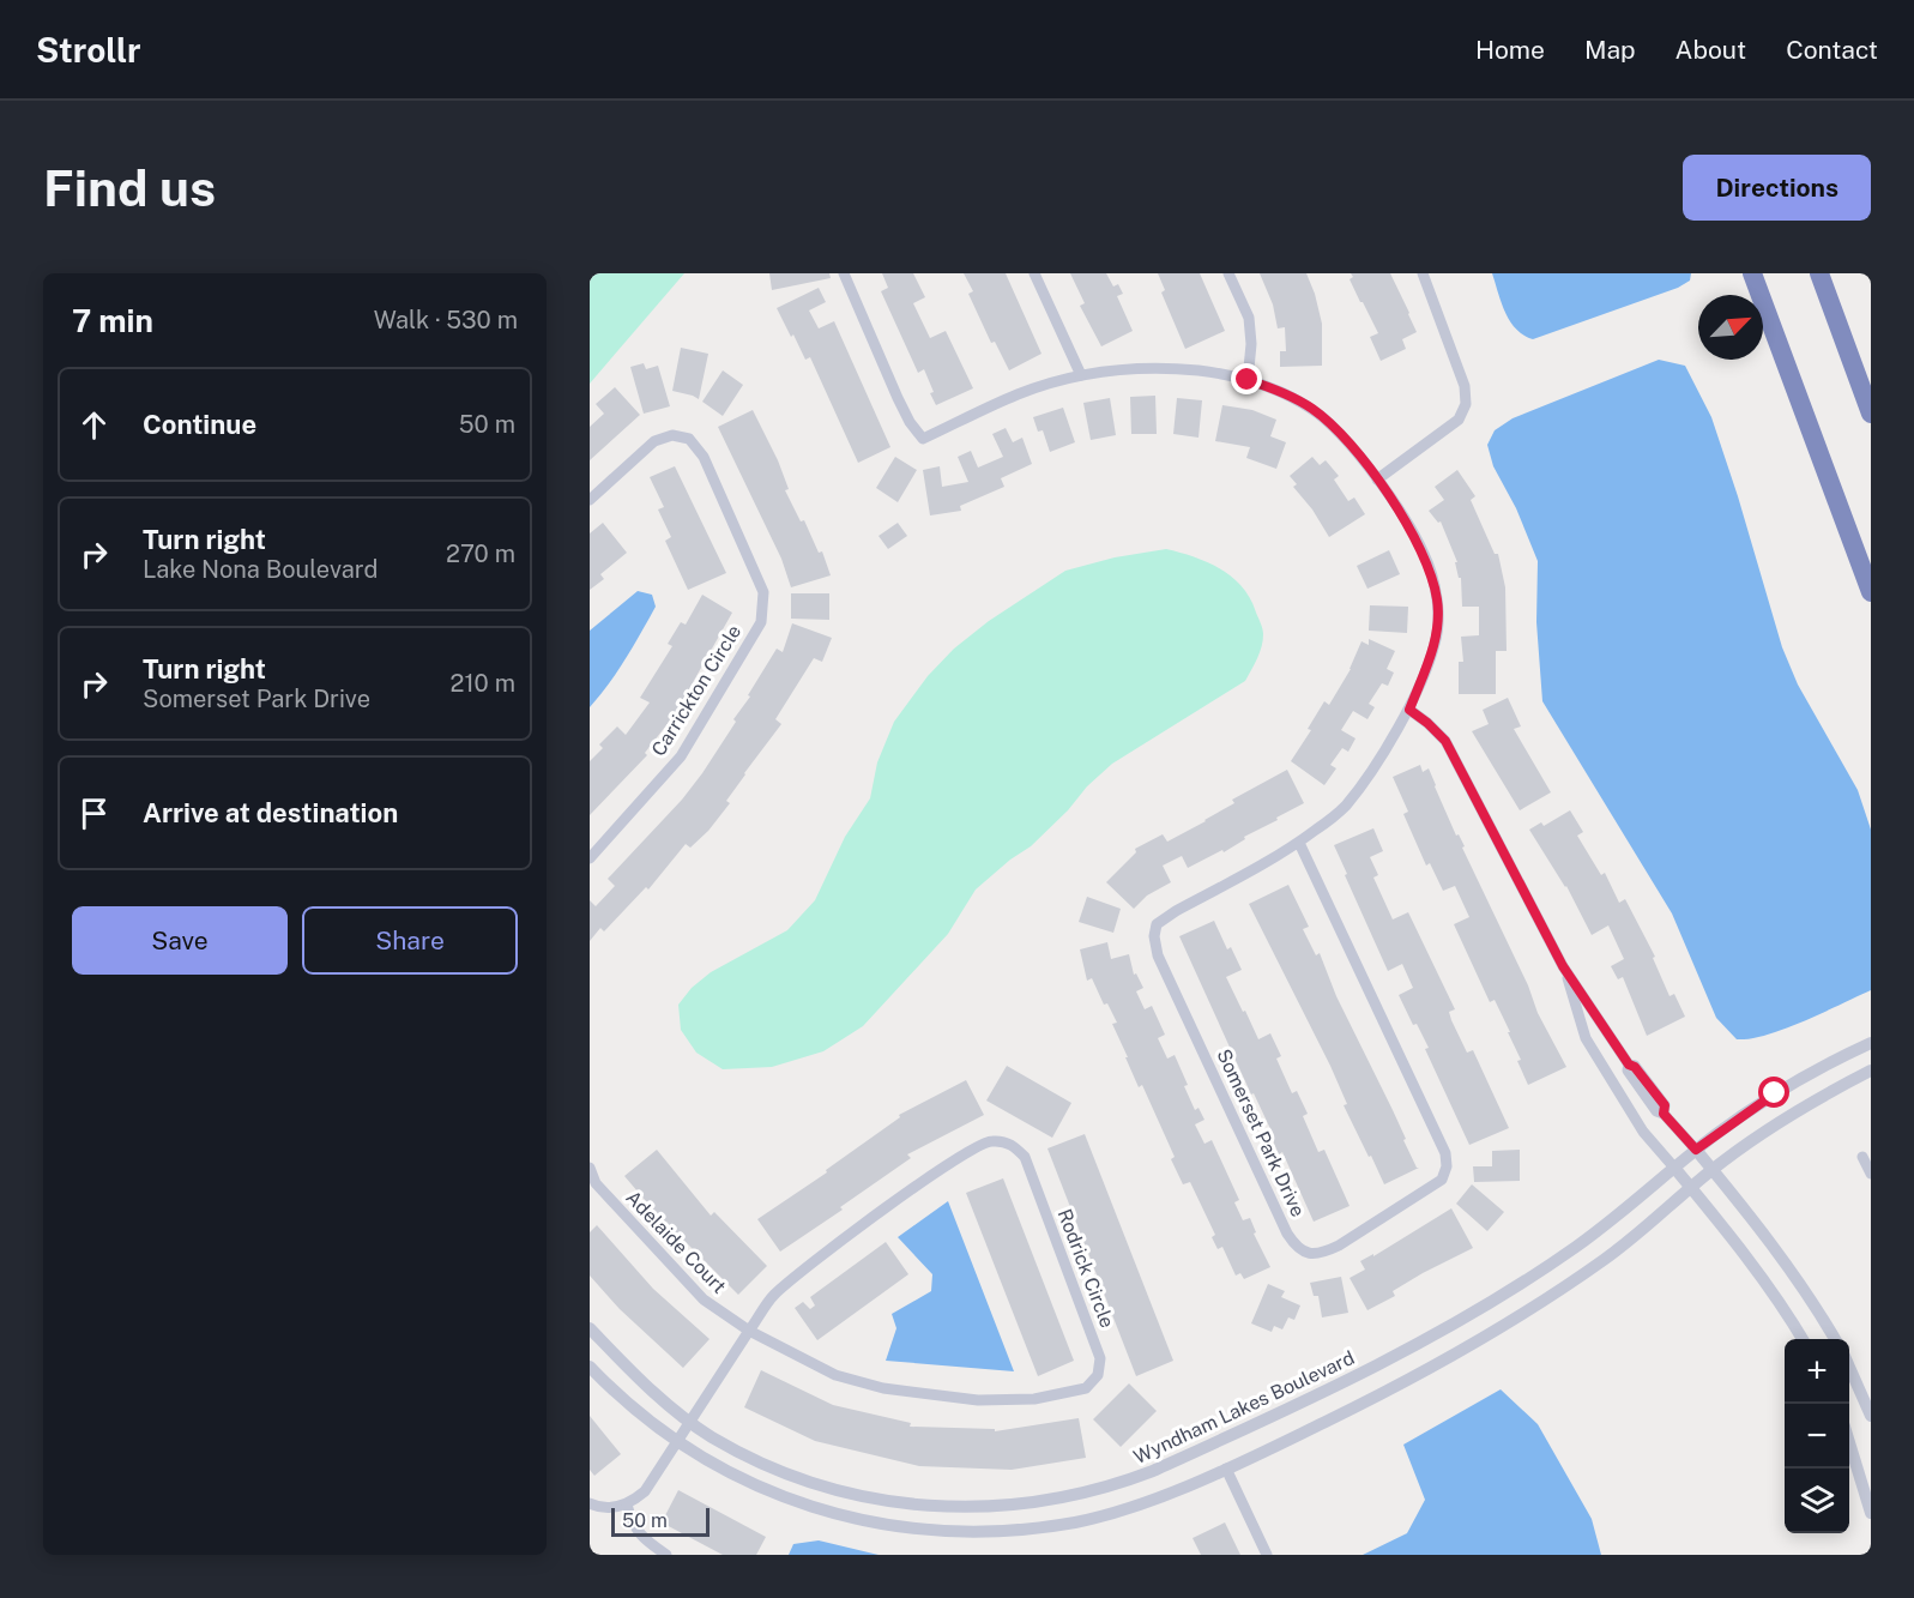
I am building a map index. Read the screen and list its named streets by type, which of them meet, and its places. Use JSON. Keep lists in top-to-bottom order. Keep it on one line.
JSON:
{"streets":{"street":["Carrickton Circle","Somerset Park Drive","Adelaide Court","Rodrick Circle","Wyndham Lakes Boulevard"]},"crossings":[["Adelaide Court","Rodrick Circle"],["Rodrick Circle","Wyndham Lakes Boulevard"]],"scale_bar":"50 m","north":"top right","page":{"header":"Strollr","nav":["Home","Map","About","Contact"],"buttons":["Directions",["Save","Share"]],"title":"Find us","heading":["7 min","Walk · 530 m"],"list":[["Continue","50 m"],["Turn right","Lake Nona Boulevard","270 m"],["Turn right","Somerset Park Drive","210 m"],"Arrive at destination"],"map_buttons":["+","−"],"scale":"50 m"}}
